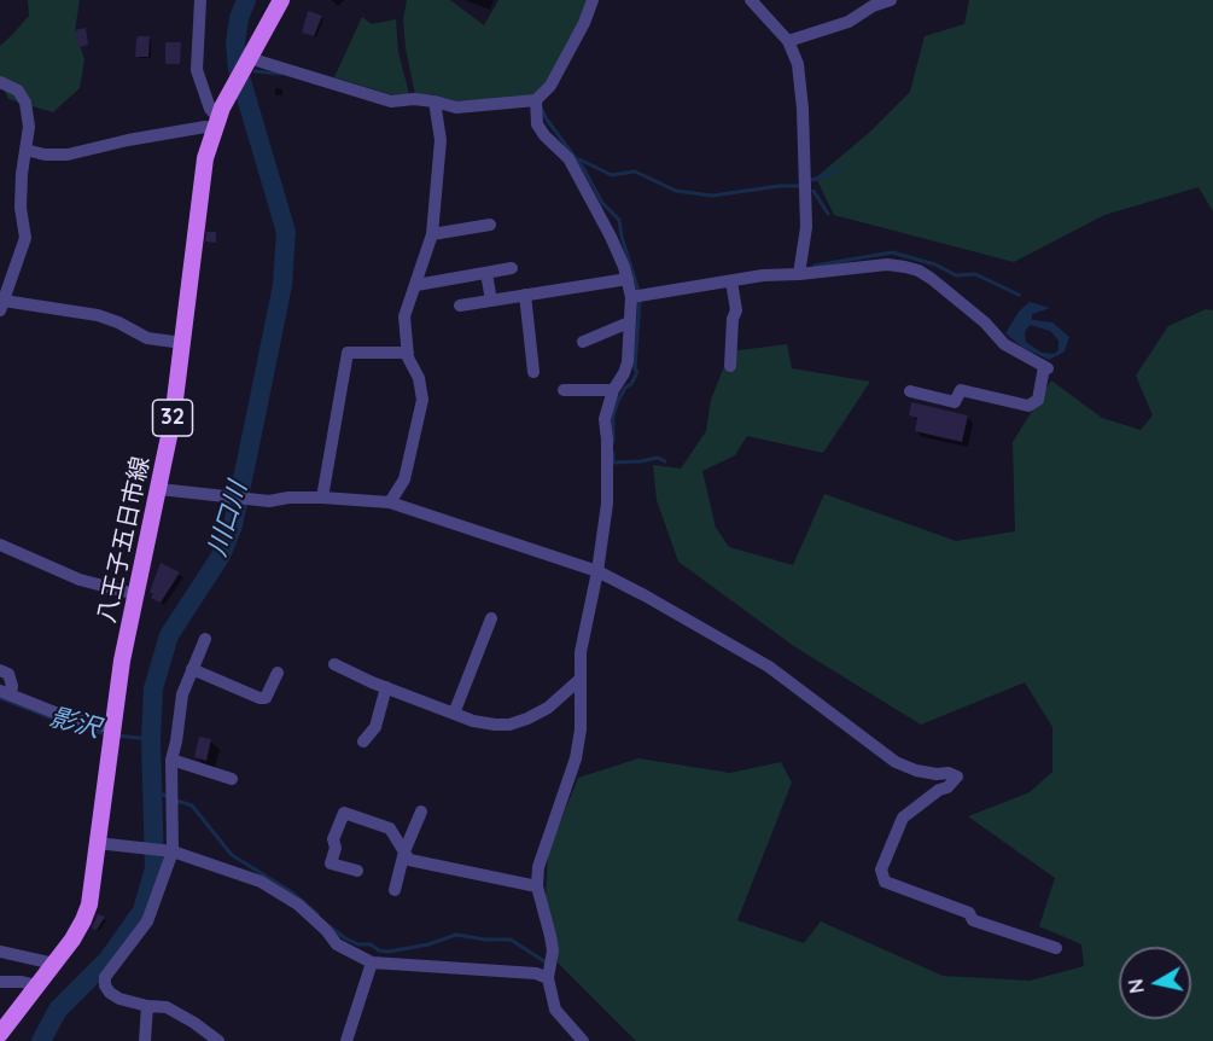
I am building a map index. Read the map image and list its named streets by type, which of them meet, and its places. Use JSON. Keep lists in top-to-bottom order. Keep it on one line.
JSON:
{"streets":{"main road":["32","八王子五日市線"]},"water":["川口川","影沢"],"north":"left"}
